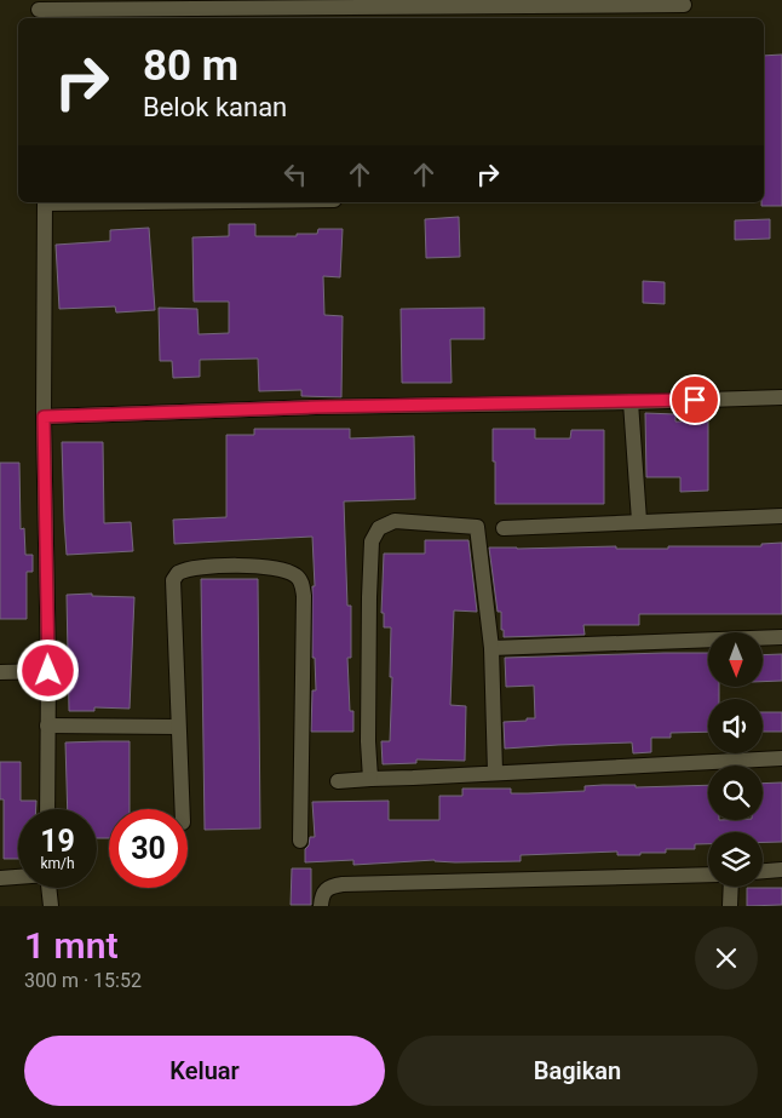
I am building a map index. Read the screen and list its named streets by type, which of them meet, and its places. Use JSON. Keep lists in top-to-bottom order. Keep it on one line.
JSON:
{"north":"bottom","page":{"turn":["80 m","Belok kanan"],"speed":"19 km/h","limit":"30","heading":["1 mnt","300 m · 15:52"],"buttons":["Keluar","Bagikan"]}}
